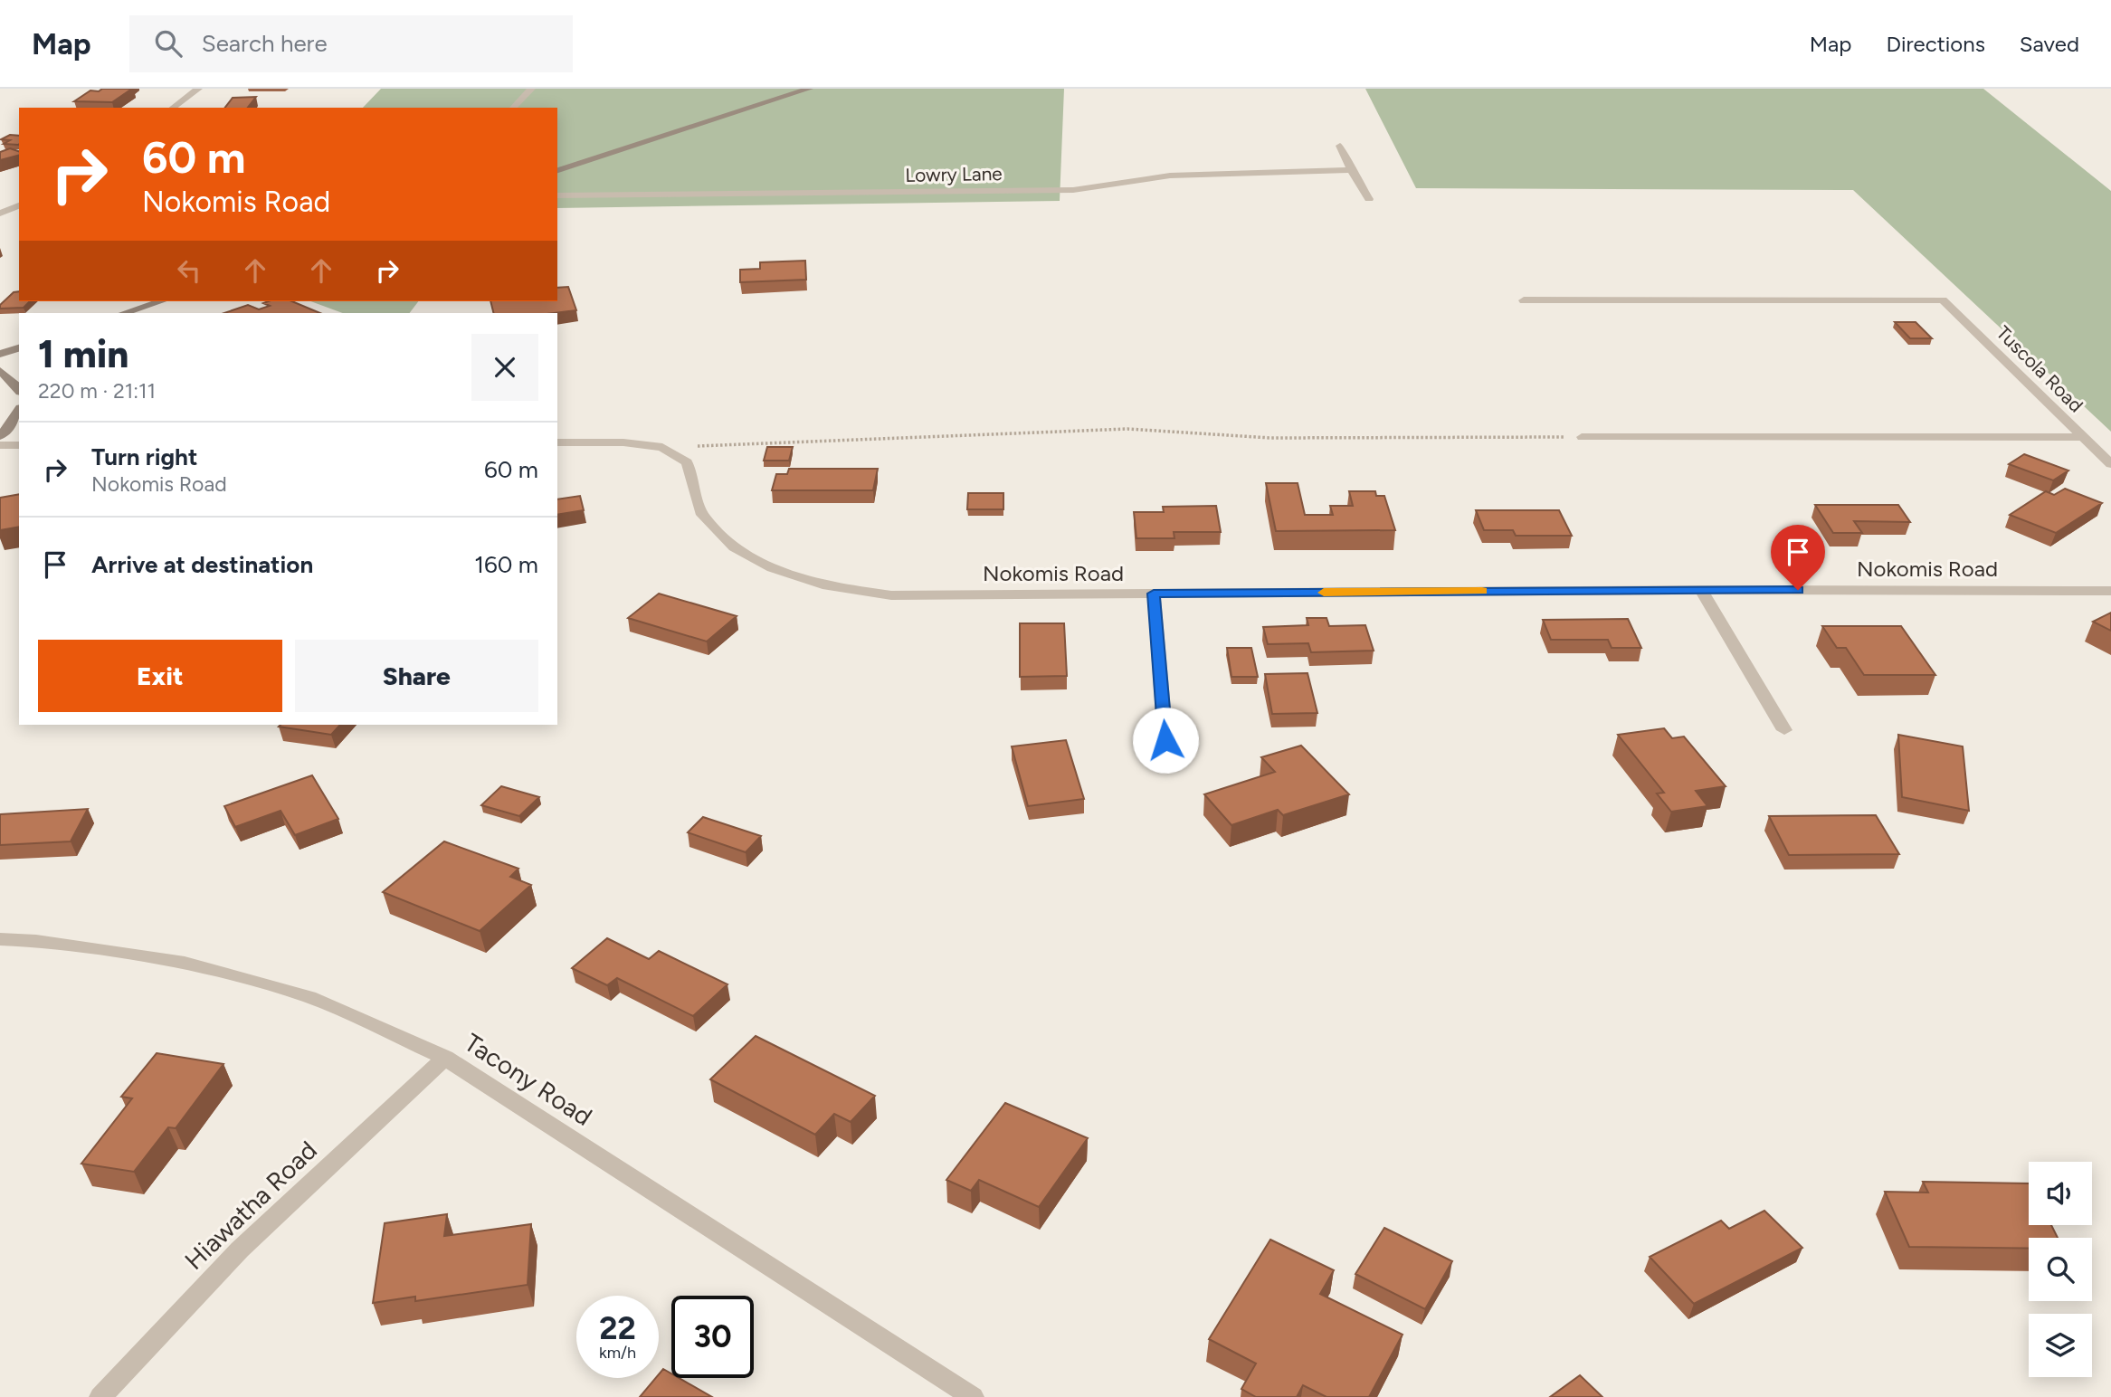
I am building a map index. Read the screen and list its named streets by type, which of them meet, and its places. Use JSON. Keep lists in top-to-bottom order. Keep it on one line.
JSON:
{"streets":{"street":["Lowry Lane","Tuscola Road","Nokomis Road","Tacony Road","Hiawatha Road"]},"crossings":[["Tacony Road","Hiawatha Road"]],"page":{"header":"Map","search":"Search here","nav":["Map","Directions","Saved"],"turn":["60 m","Nokomis Road"],"heading":["1 min","220 m · 21:11"],"list":[{"name":"Turn right","note":"Nokomis Road","value":"60 m"},{"name":"Arrive at destination","value":"160 m"}],"buttons":["Exit","Share"],"speed":"22 km/h","limit":"30"}}
